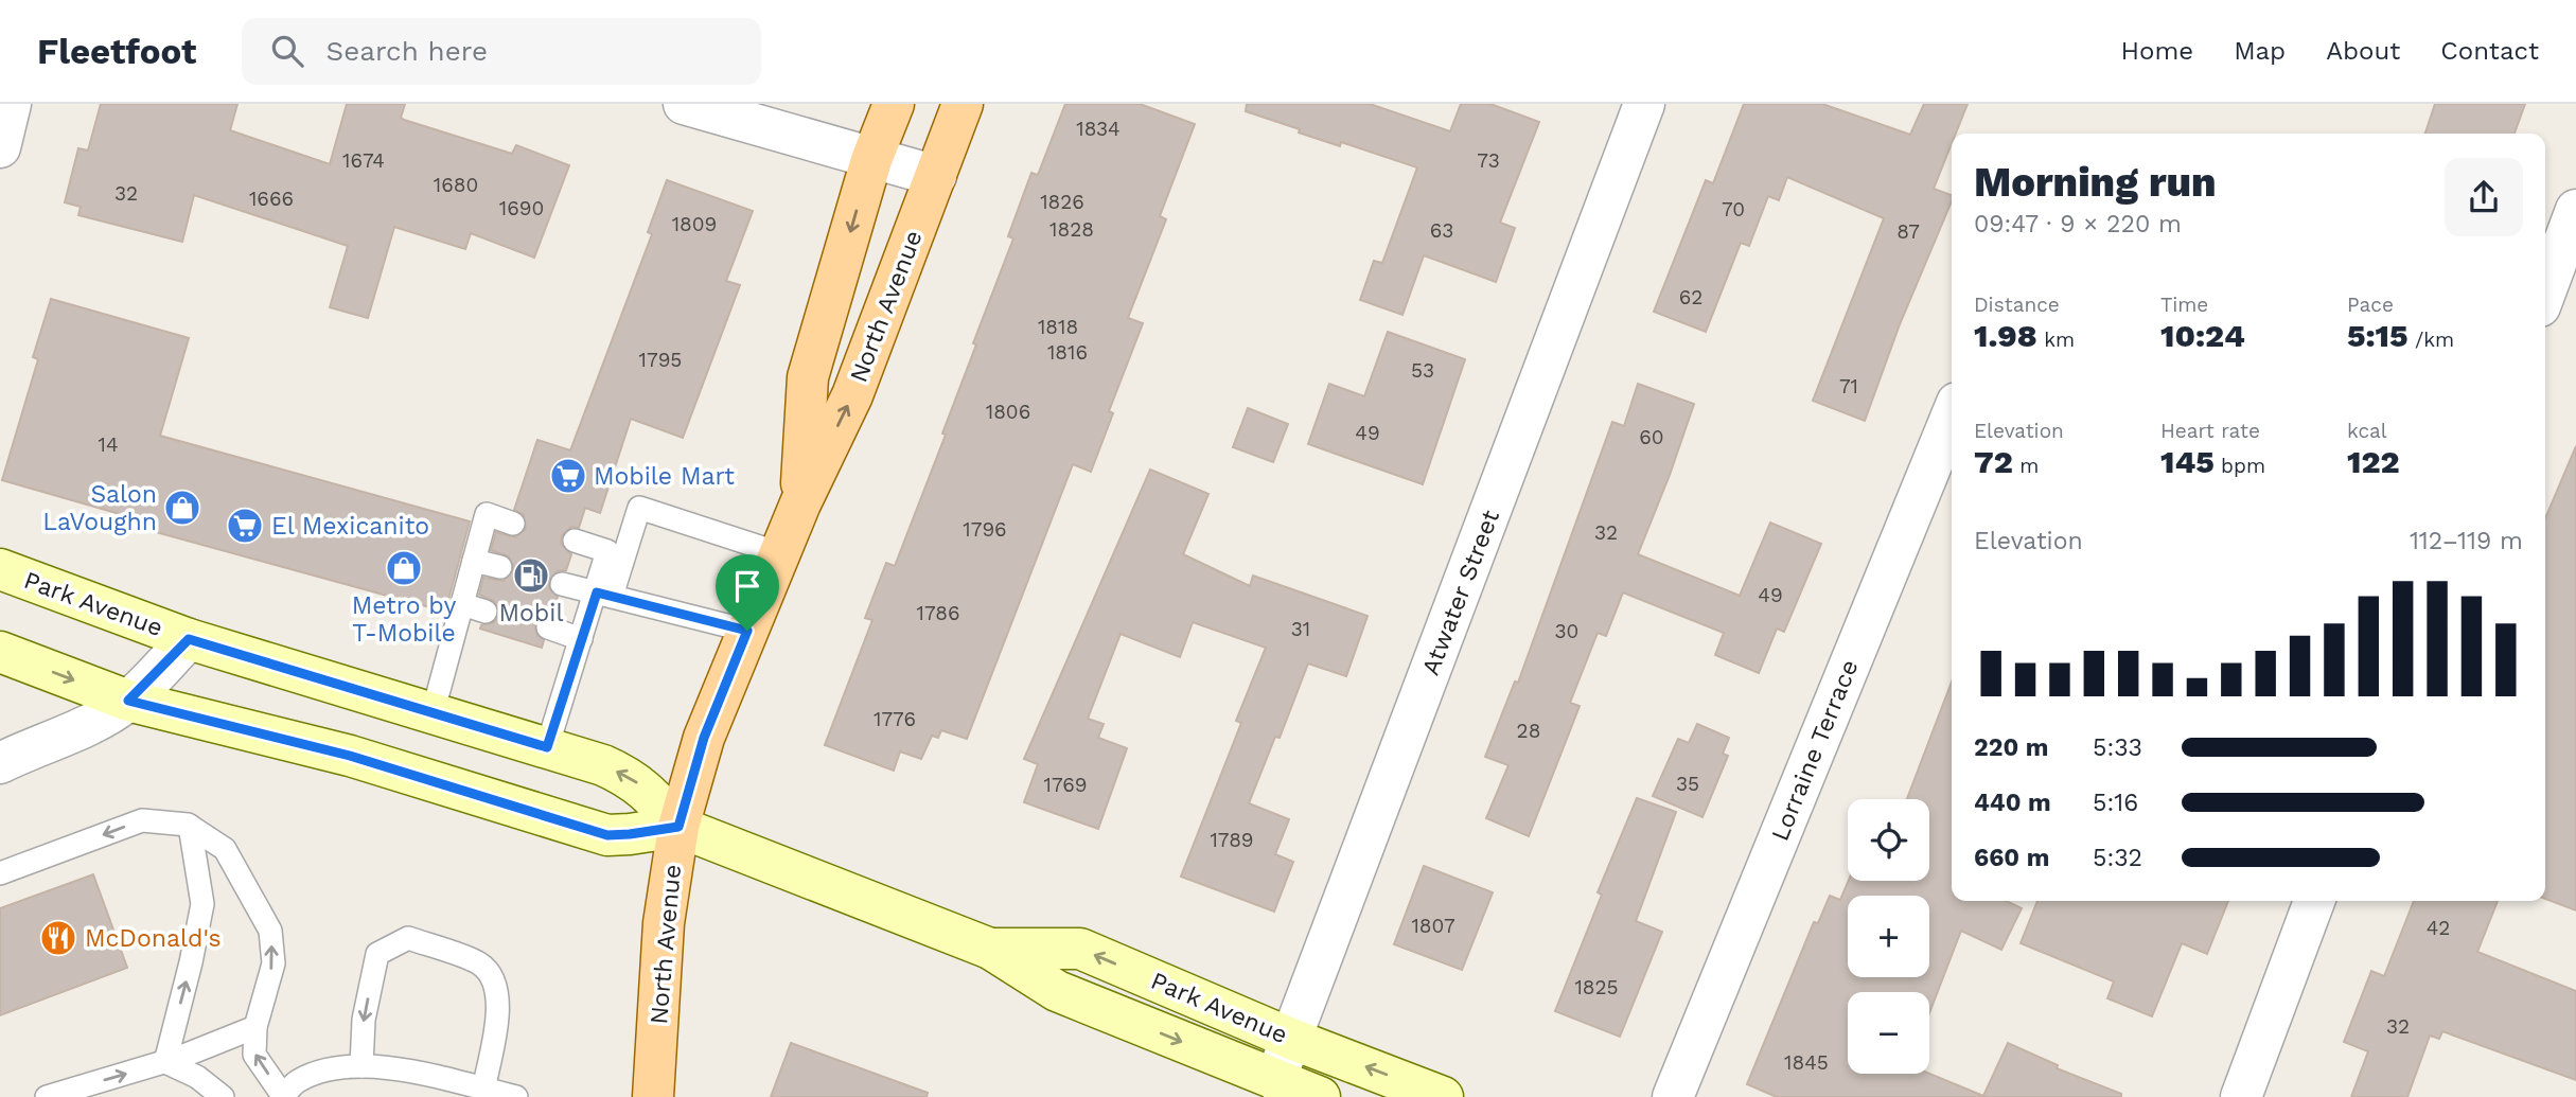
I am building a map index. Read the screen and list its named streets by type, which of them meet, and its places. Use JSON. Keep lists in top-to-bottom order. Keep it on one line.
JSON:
{"streets":{"main road":["North Avenue","Park Avenue"],"street":["Atwater Street","Lorraine Terrace"]},"crossings":[["North Avenue","Park Avenue"],["Atwater Street","Park Avenue"]],"places":{"supermarket":["Mobile Mart","El Mexicanito"],"shop":["Salon LaVoughn","Metro by T-Mobile"],"fuel station":["Mobil"],"restaurant":["McDonald's"]},"house_numbers":["1834","1674","73","1680","32","1666","1826","1690","70","1809","1828","63","87","62","1818","1816","1795","53","71","1806","49","60","14","1796","32","49","1786","31","30","1776","28","35","1769","1789","1807","42","1825","32","1845"],"page":{"header":"Fleetfoot","search":"Search here","nav":["Home","Map","About","Contact"],"heading":["Morning run","09:47 · 9 × 220 m"],"stats":[["Distance","1.98 km"],["Time","10:24"],["Pace","5:15 /km"],["Elevation","72 m"],["Heart rate","145 bpm"],["kcal","122"]],"chart":["Elevation","112–119 m"],"list":[{"name":"220 m","note":"5:33"},{"name":"440 m","note":"5:16"},{"name":"660 m","note":"5:32"}],"map_buttons":["+","−"]}}
